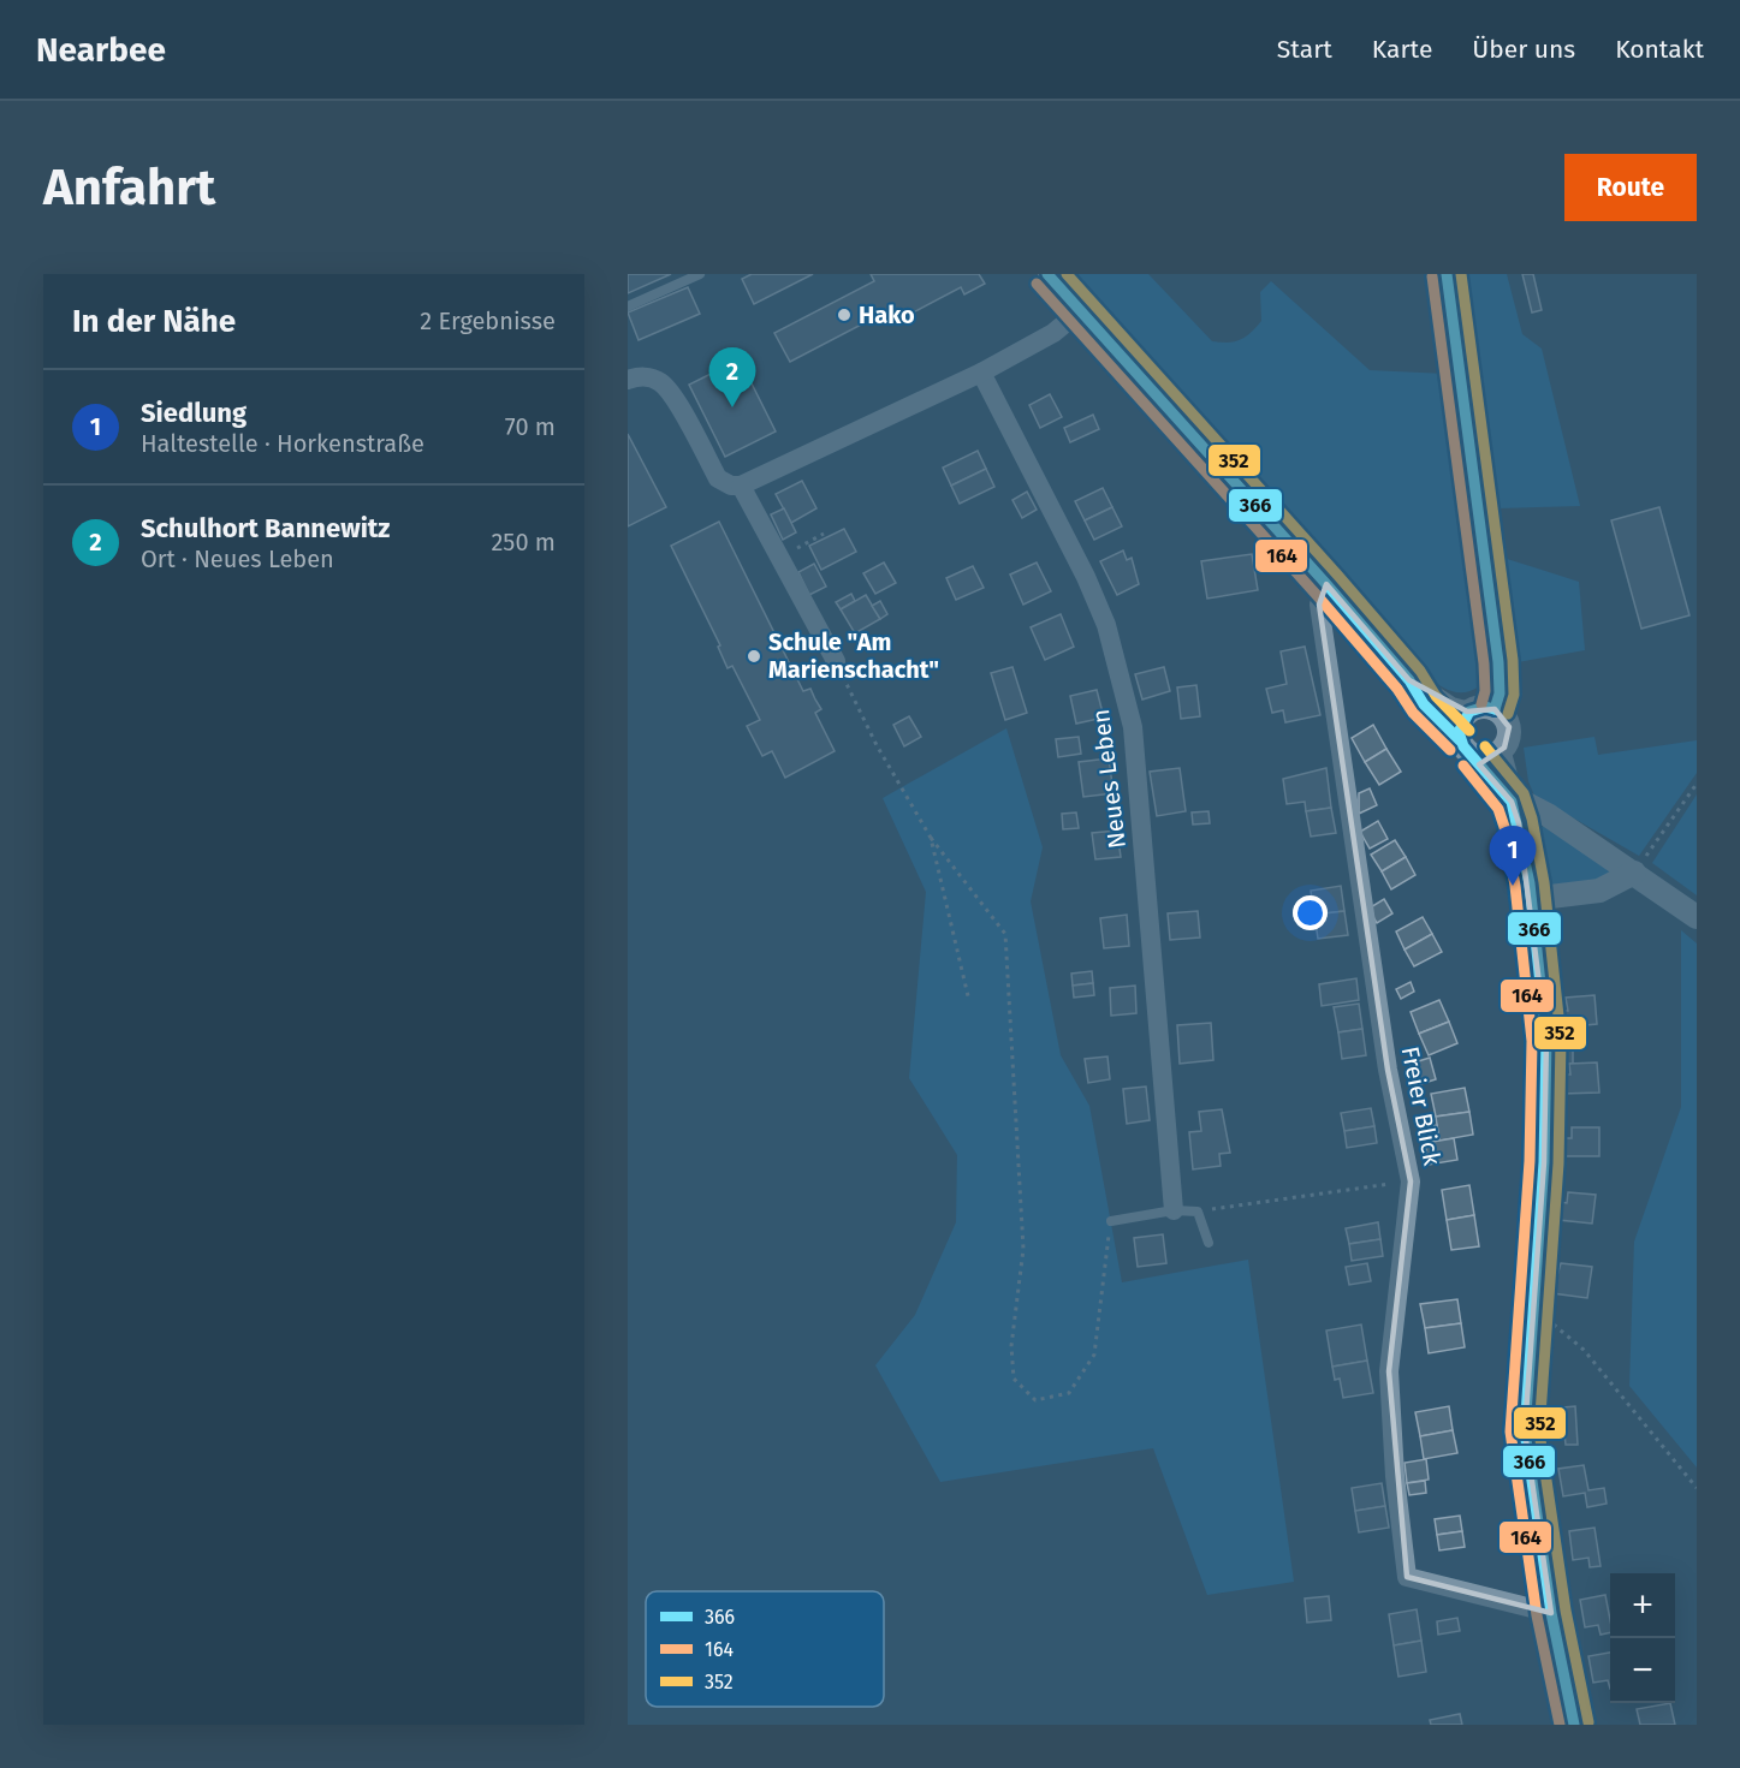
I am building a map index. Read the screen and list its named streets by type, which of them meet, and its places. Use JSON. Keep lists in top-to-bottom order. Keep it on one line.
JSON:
{"streets":{"street":["Neues Leben","Freier Blick"]},"places":["Hako","Schule \"Am Marienschacht\""],"lines":["transit line 366","transit line 352","transit line 164"],"legend":["366","164","352"],"page":{"header":"Nearbee","nav":["Start","Karte","Über uns","Kontakt"],"buttons":"Route","title":"Anfahrt","heading":["In der Nähe","2 Ergebnisse"],"pins":["2","1"],"list":[{"mark":"1","name":"Siedlung","note":"Haltestelle · Horkenstraße","value":"70 m"},{"mark":"2","name":"Schulhort Bannewitz","note":"Ort · Neues Leben","value":"250 m"}],"map_buttons":["+","−"]}}
